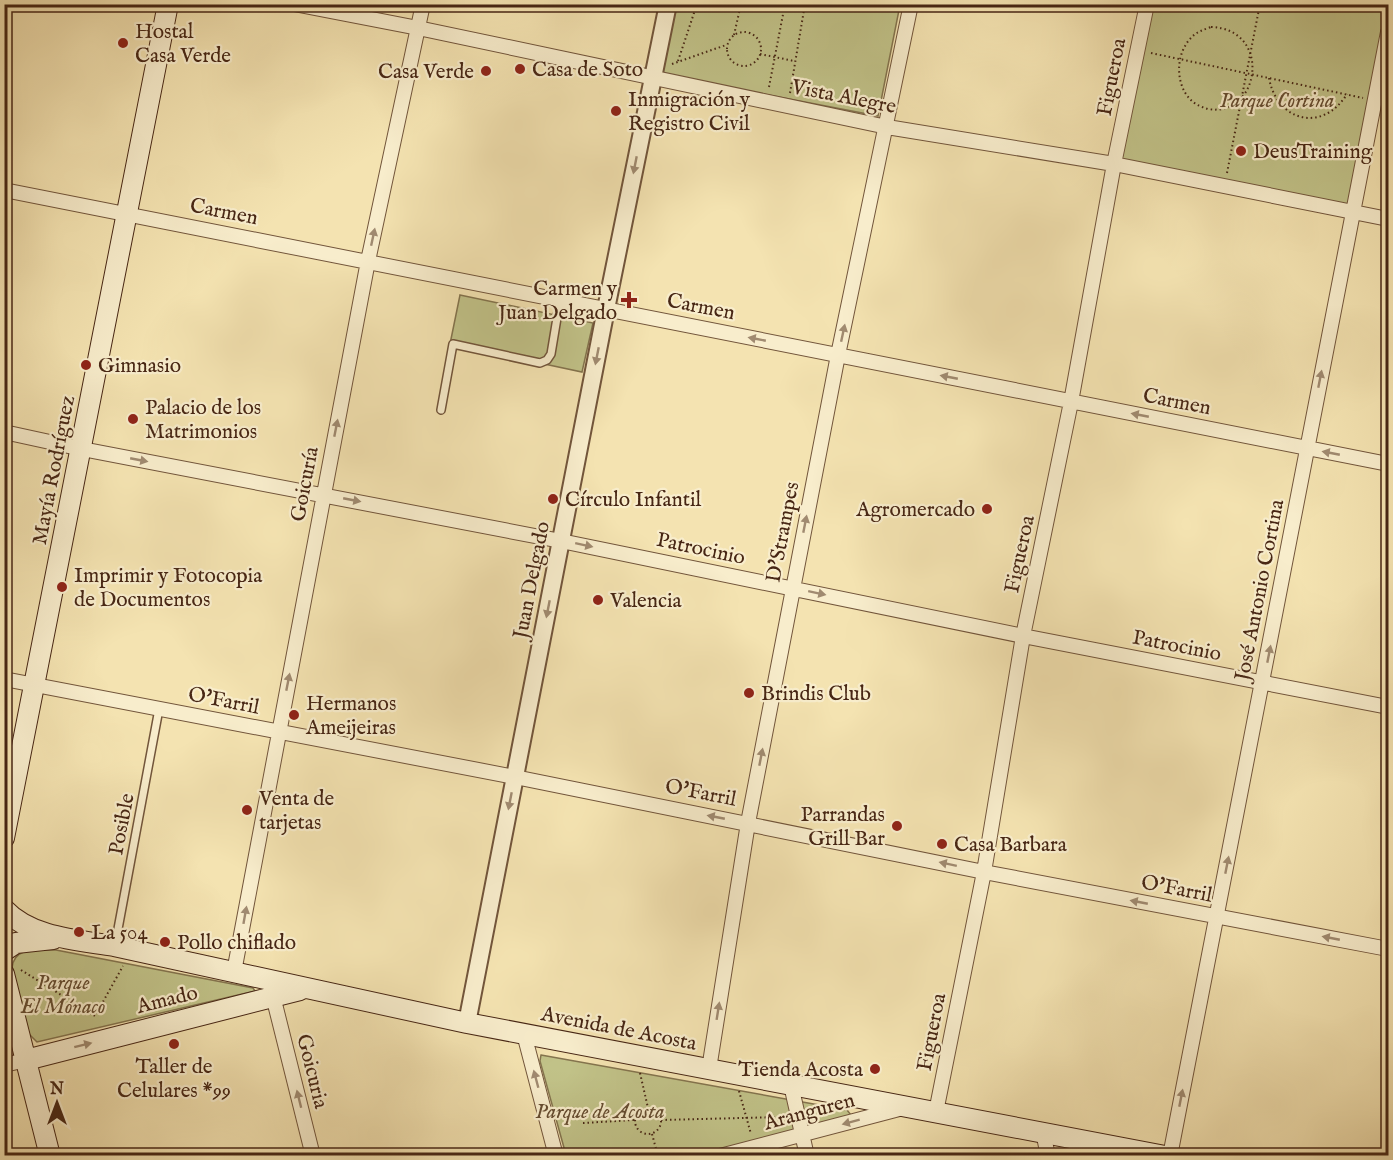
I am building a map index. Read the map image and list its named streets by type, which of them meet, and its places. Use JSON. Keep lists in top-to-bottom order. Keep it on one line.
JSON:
{"streets":{"main road":["Mayía Rodríguez","Amado","Avenida de Acosta"],"street":["Figueroa","Vista Alegre","Carmen","Goicuría","D'Strampes","Patrocinio","Juan Delgado","José Antonio Cortina","O'Farril","Goicuria","Aranguren"],"lane":["Posible"]},"crossings":[["Figueroa","Vista Alegre"],["Figueroa","Carmen"],["Figueroa","Patrocinio"],["Figueroa","O'Farril"],["Figueroa","Avenida de Acosta"],["Vista Alegre","Goicuría"],["Vista Alegre","D'Strampes"],["Vista Alegre","Juan Delgado"],["Vista Alegre","José Antonio Cortina"],["Carmen","Mayía Rodríguez"],["Carmen","Goicuría"],["Carmen","D'Strampes"],["Carmen","Juan Delgado"],["Carmen","José Antonio Cortina"],["Mayía Rodríguez","Patrocinio"],["Mayía Rodríguez","O'Farril"],["Goicuría","Patrocinio"],["Goicuría","O'Farril"],["Goicuría","Avenida de Acosta"],["D'Strampes","Patrocinio"],["D'Strampes","O'Farril"],["D'Strampes","Avenida de Acosta"],["Patrocinio","Juan Delgado"],["Patrocinio","José Antonio Cortina"],["Juan Delgado","O'Farril"],["Juan Delgado","Avenida de Acosta"],["José Antonio Cortina","O'Farril"],["O'Farril","Posible"],["Posible","Avenida de Acosta"],["Amado","Avenida de Acosta"],["Amado","Goicuria"],["Avenida de Acosta","Aranguren"]],"one_way":["Carmen","Goicuría","D'Strampes","Patrocinio","Juan Delgado","José Antonio Cortina","O'Farril","Amado","Goicuria","Aranguren"],"parks":["Parque Cortina","Parque El Mónaco","Parque de Acosta"],"places":{"other":["Hostal Casa Verde","Casa de Soto","Casa Verde","Inmigración y Registro Civil","DeusTraining","Gimnasio","Palacio de los Matrimonios","Círculo Infantil","Agromercado","Imprimir y Fotocopia de Documentos","Valencia","Brindis Club","Hermanos Ameijeiras","Venta de tarjetas","Parrandas Grill Bar","Casa Barbara","La 504","Pollo chiflado","Taller de Celulares *99","Tienda Acosta"],"health":["Carmen y Juan Delgado"]},"north":"top"}
